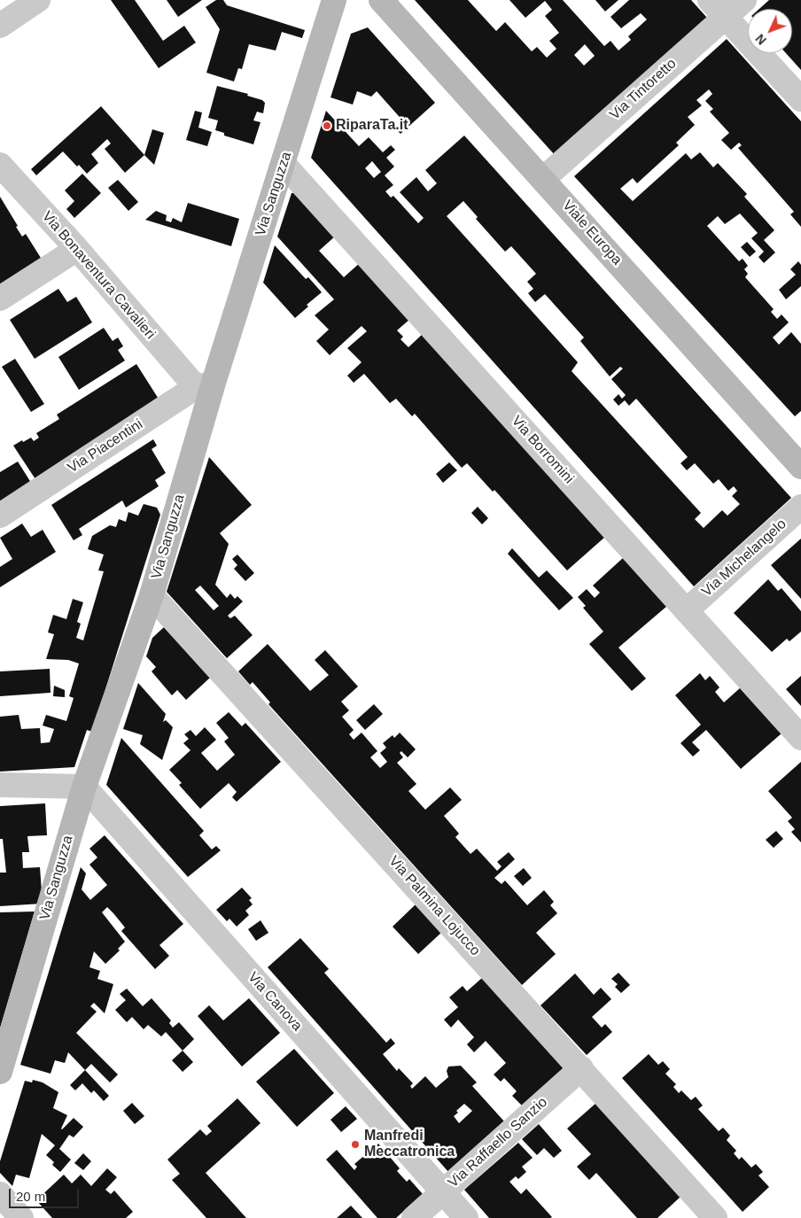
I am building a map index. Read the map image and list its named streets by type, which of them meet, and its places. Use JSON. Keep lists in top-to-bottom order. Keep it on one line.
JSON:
{"streets":{"street":["Via Tintoretto","Via Sanguzza","Viale Europa","Via Bonaventura Cavalieri","Via Piacentini","Via Borromini","Via Michelangelo","Via Palmina Lojucco","Via Canova","Via Raffaello Sanzio"]},"crossings":[["Via Tintoretto","Viale Europa"],["Via Sanguzza","Via Bonaventura Cavalieri"],["Via Sanguzza","Via Piacentini"],["Via Sanguzza","Via Borromini"],["Via Sanguzza","Via Palmina Lojucco"],["Via Sanguzza","Via Canova"],["Via Bonaventura Cavalieri","Via Piacentini"],["Via Borromini","Via Michelangelo"],["Via Palmina Lojucco","Via Raffaello Sanzio"],["Via Canova","Via Raffaello Sanzio"]],"places":["RiparaTa.it","Manfredi Meccatronica"],"scale_bar":"20 m","north":"bottom left"}
